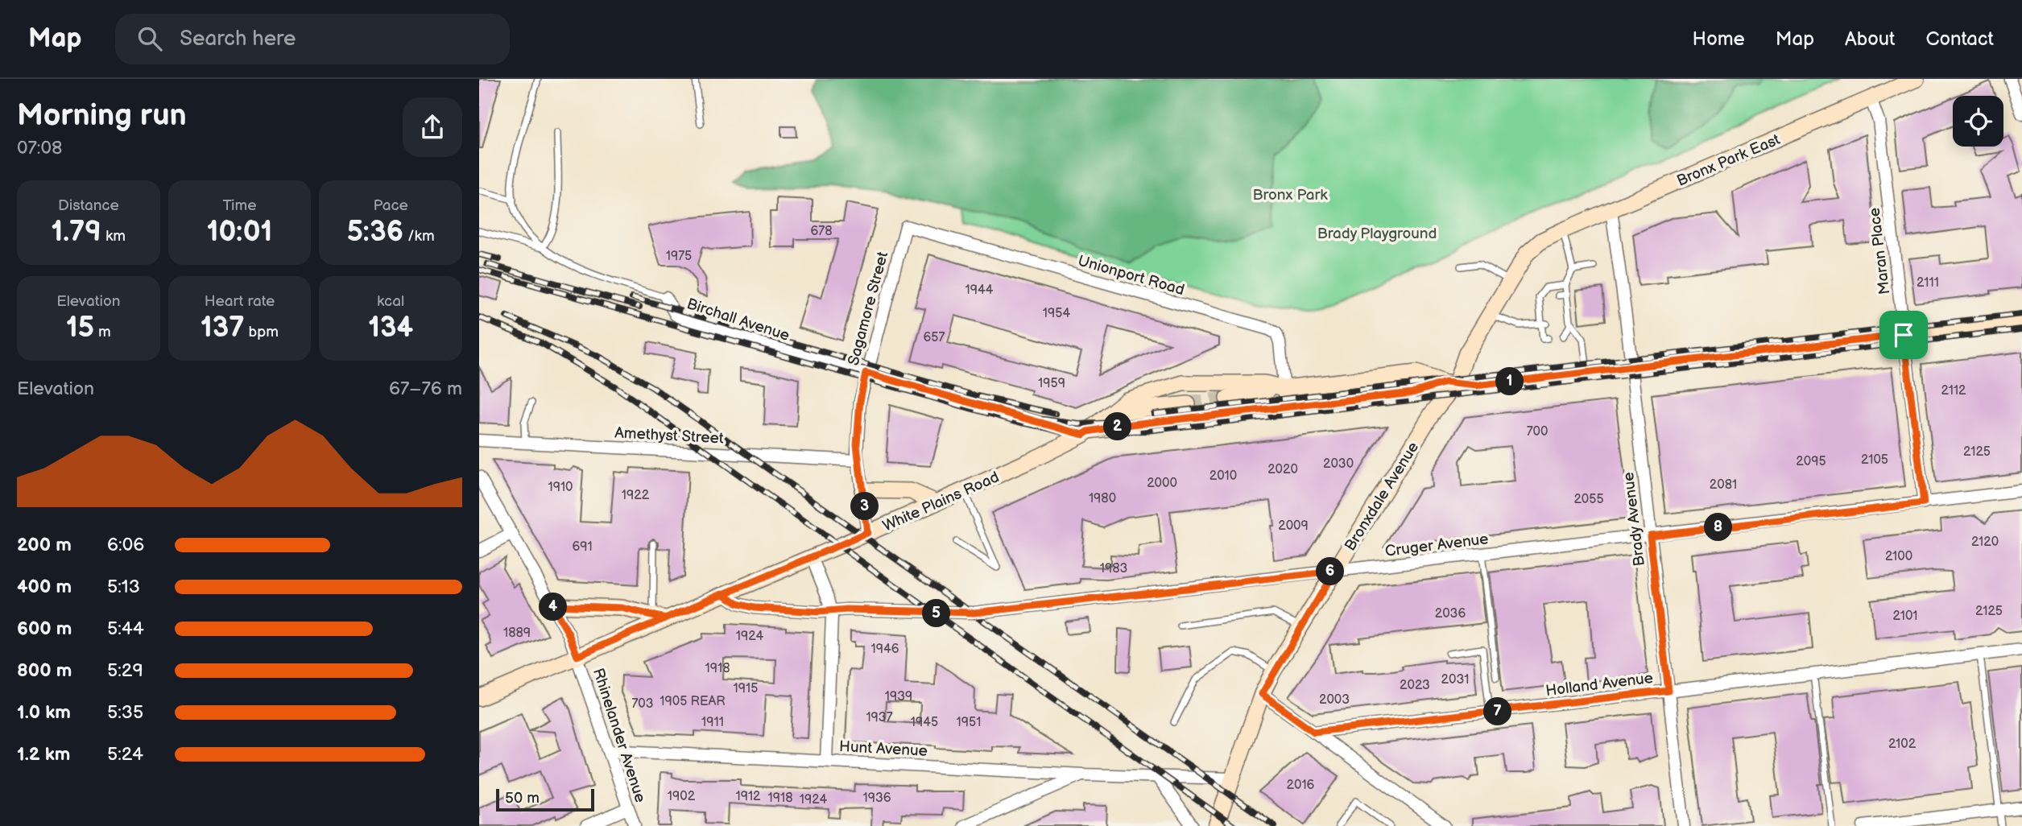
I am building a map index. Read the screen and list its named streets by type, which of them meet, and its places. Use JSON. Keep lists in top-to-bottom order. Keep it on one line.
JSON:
{"streets":{"main road":["Bronx Park East","Bronxdale Avenue","White Plains Road"],"street":["Maran Place","Unionport Road","Sagamore Street","Birchall Avenue","Amethyst Street","Brady Avenue","Cruger Avenue","Holland Avenue","Rhinelander Avenue","Hunt Avenue"]},"crossings":[["Bronx Park East","Maran Place"],["Bronx Park East","Bronxdale Avenue"],["Bronx Park East","Brady Avenue"],["Maran Place","White Plains Road"],["Maran Place","Cruger Avenue"],["Unionport Road","Sagamore Street"],["Unionport Road","White Plains Road"],["Sagamore Street","Birchall Avenue"],["Sagamore Street","Amethyst Street"],["Sagamore Street","White Plains Road"],["Birchall Avenue","White Plains Road"],["Bronxdale Avenue","White Plains Road"],["Bronxdale Avenue","Cruger Avenue"],["Bronxdale Avenue","Hunt Avenue"],["White Plains Road","Brady Avenue"],["White Plains Road","Cruger Avenue"],["White Plains Road","Rhinelander Avenue"],["Brady Avenue","Cruger Avenue"],["Brady Avenue","Holland Avenue"],["Rhinelander Avenue","Hunt Avenue"]],"parks":["Bronx Park","Brady Playground"],"house_numbers":["678","1975","2111","1944","1954","657","1959","2112","700","2125","2105","2095","2030","2020","2010","2000","2081","1910","1922","1980","2055","2009","2120","691","2100","1983","2125","2036","2101","1889","1924","1946","1918","2031","2023","1915","1939","2003","1905 REAR","703","1937","1911","1945","1951","2102","2016","1902","1912","1918","1936","1924"],"scale_bar":"50 m","page":{"header":"Map","search":"Search here","nav":["Home","Map","About","Contact"],"heading":["Morning run","07:08"],"stats":[["Distance","1.79 km"],["Time","10:01"],["Pace","5:36 /km"],["Elevation","15 m"],["Heart rate","137 bpm"],["kcal","134"]],"chart":["Elevation","67–76 m"],"pins":["1","2","3","8","6","4","5","7"],"list":[{"name":"200 m","note":"6:06"},{"name":"400 m","note":"5:13"},{"name":"600 m","note":"5:44"},{"name":"800 m","note":"5:29"},{"name":"1.0 km","note":"5:35"},{"name":"1.2 km","note":"5:24"}],"scale":"50 m"}}
